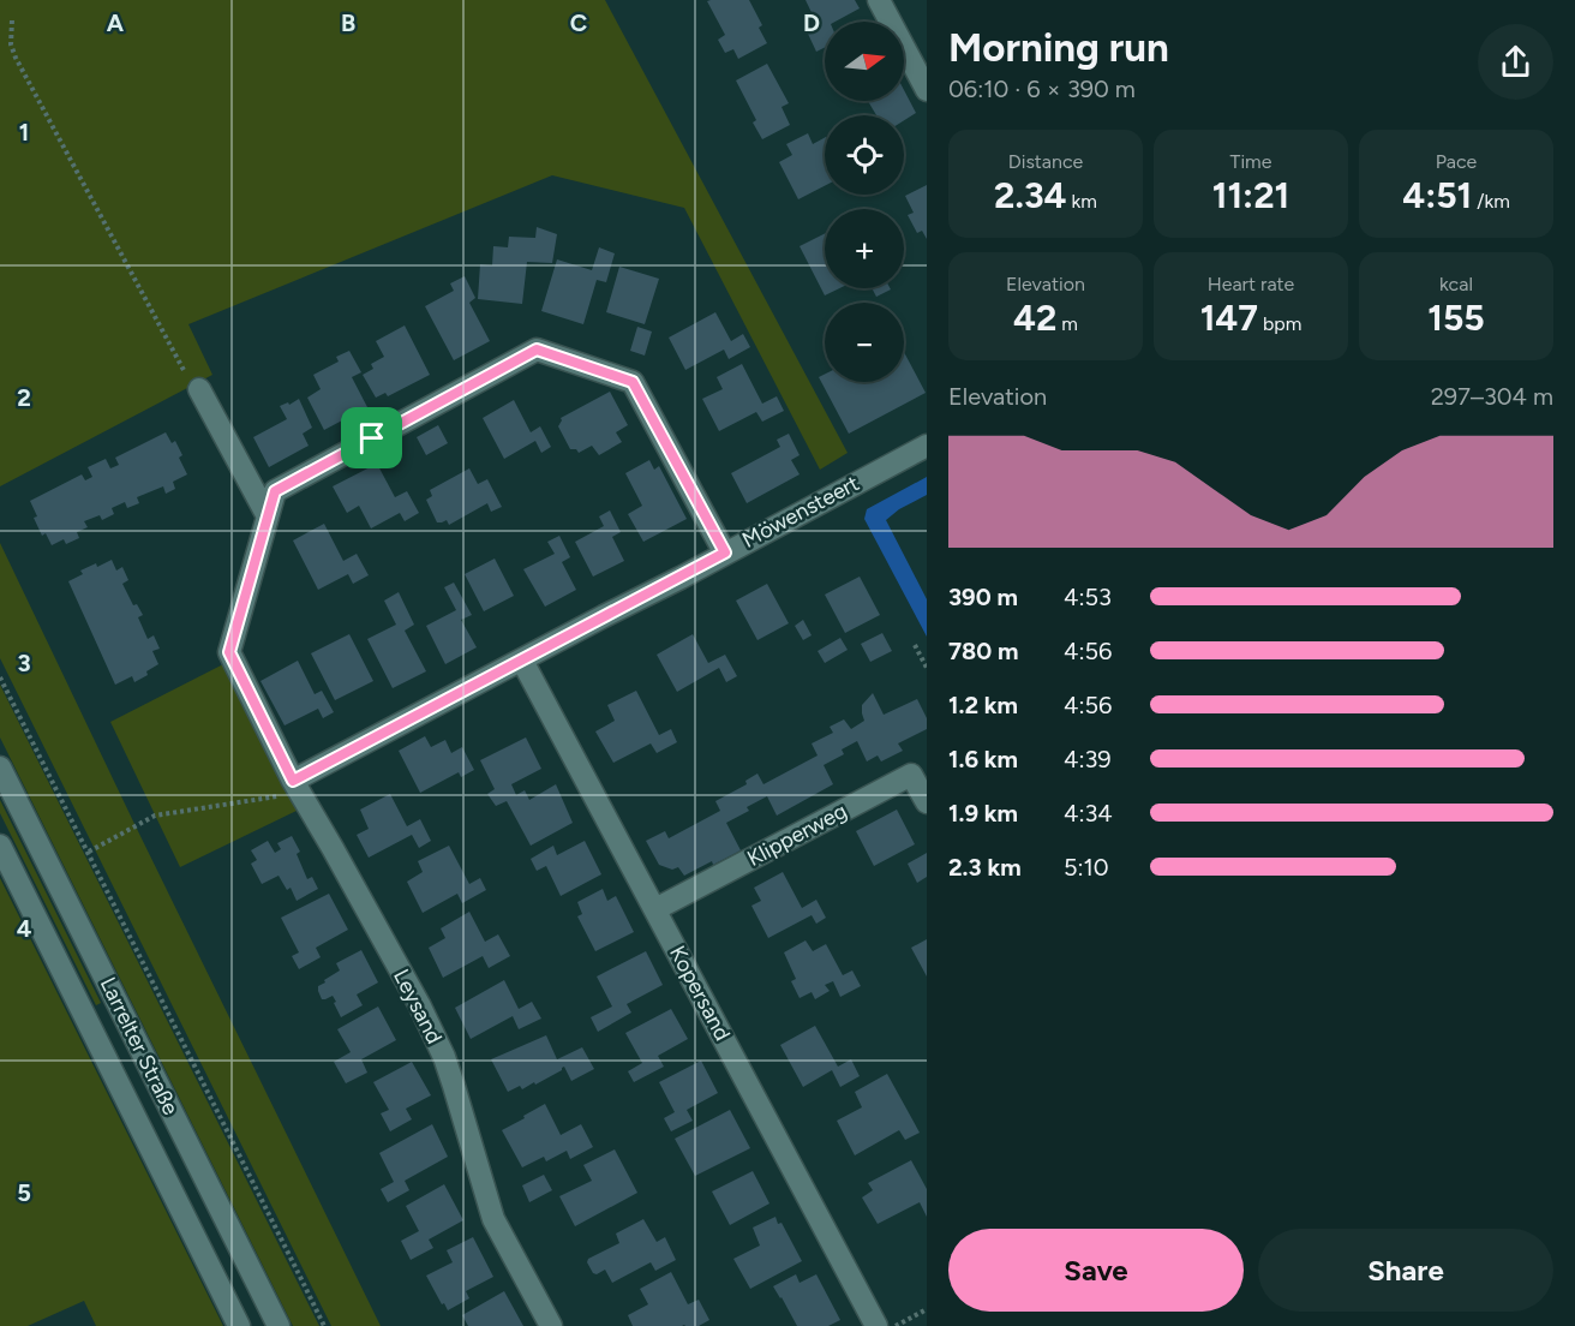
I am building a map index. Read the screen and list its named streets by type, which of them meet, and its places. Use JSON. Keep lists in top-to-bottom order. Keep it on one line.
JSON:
{"streets":{"street":["Möwensteert","Klipperweg","Kopersand","Leysand","Larrelter Straße"]},"crossings":[["Möwensteert","Kopersand"],["Möwensteert","Leysand"],["Klipperweg","Kopersand"]],"north":"right","page":{"heading":["Morning run","06:10 · 6 × 390 m"],"map_buttons":["+","−"],"stats":[["Distance","2.34 km"],["Time","11:21"],["Pace","4:51 /km"],["Elevation","42 m"],["Heart rate","147 bpm"],["kcal","155"]],"chart":["Elevation","297–304 m"],"list":[{"name":"390 m","note":"4:53"},{"name":"780 m","note":"4:56"},{"name":"1.2 km","note":"4:56"},{"name":"1.6 km","note":"4:39"},{"name":"1.9 km","note":"4:34"},{"name":"2.3 km","note":"5:10"}],"buttons":["Save","Share"]},"grid":{"columns":["A","B","C","D"],"rows":["1","2","3","4","5"]}}
